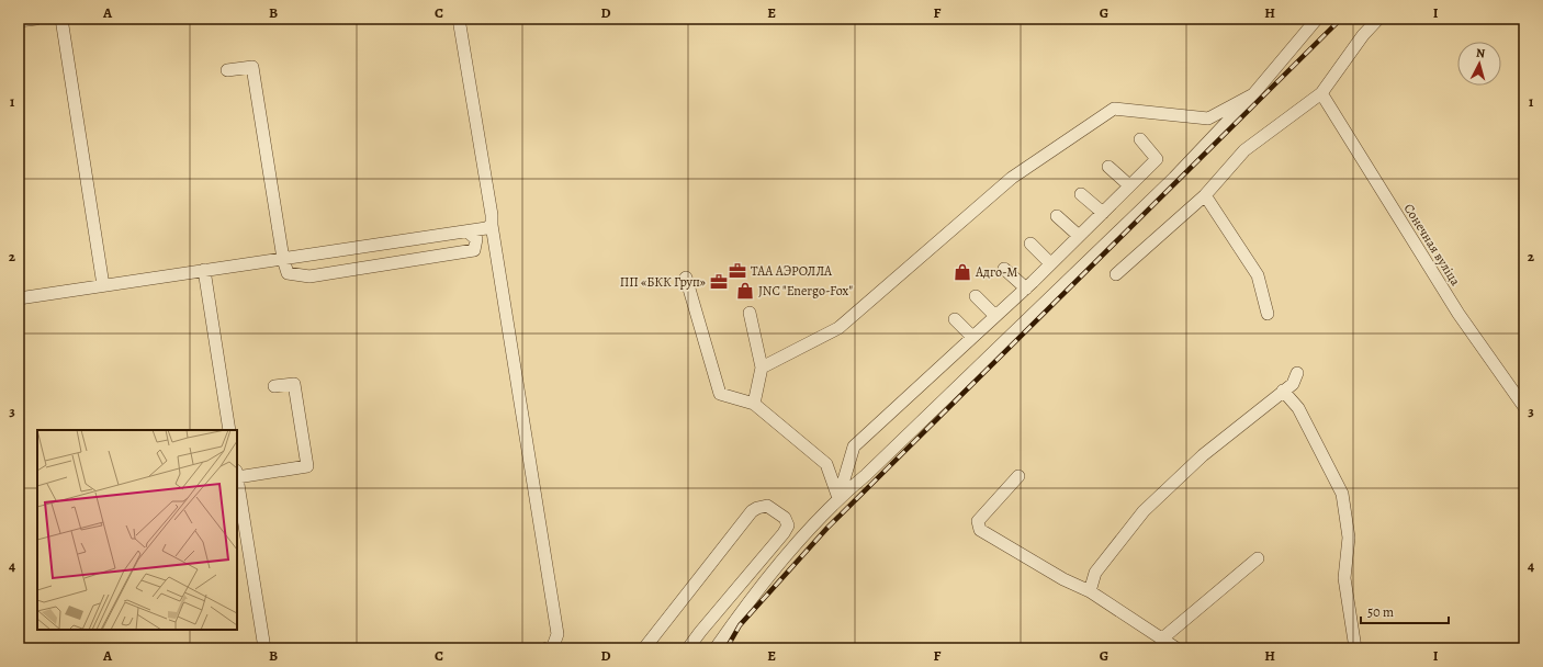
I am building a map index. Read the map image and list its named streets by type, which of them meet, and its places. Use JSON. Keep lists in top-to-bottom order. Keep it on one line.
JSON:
{"streets":{"street":["Сонечная вуліца"]},"places":{"office":["ТАА АЭРОЛЛА","ПП «БКК Груп»"],"shop":["Адго-М","JNC \"Energo-Fox\""]},"scale_bar":"50 m","north":"top","grid":{"columns":["A","B","C","D","E","F","G","H","I"],"rows":["1","2","3","4"]}}
